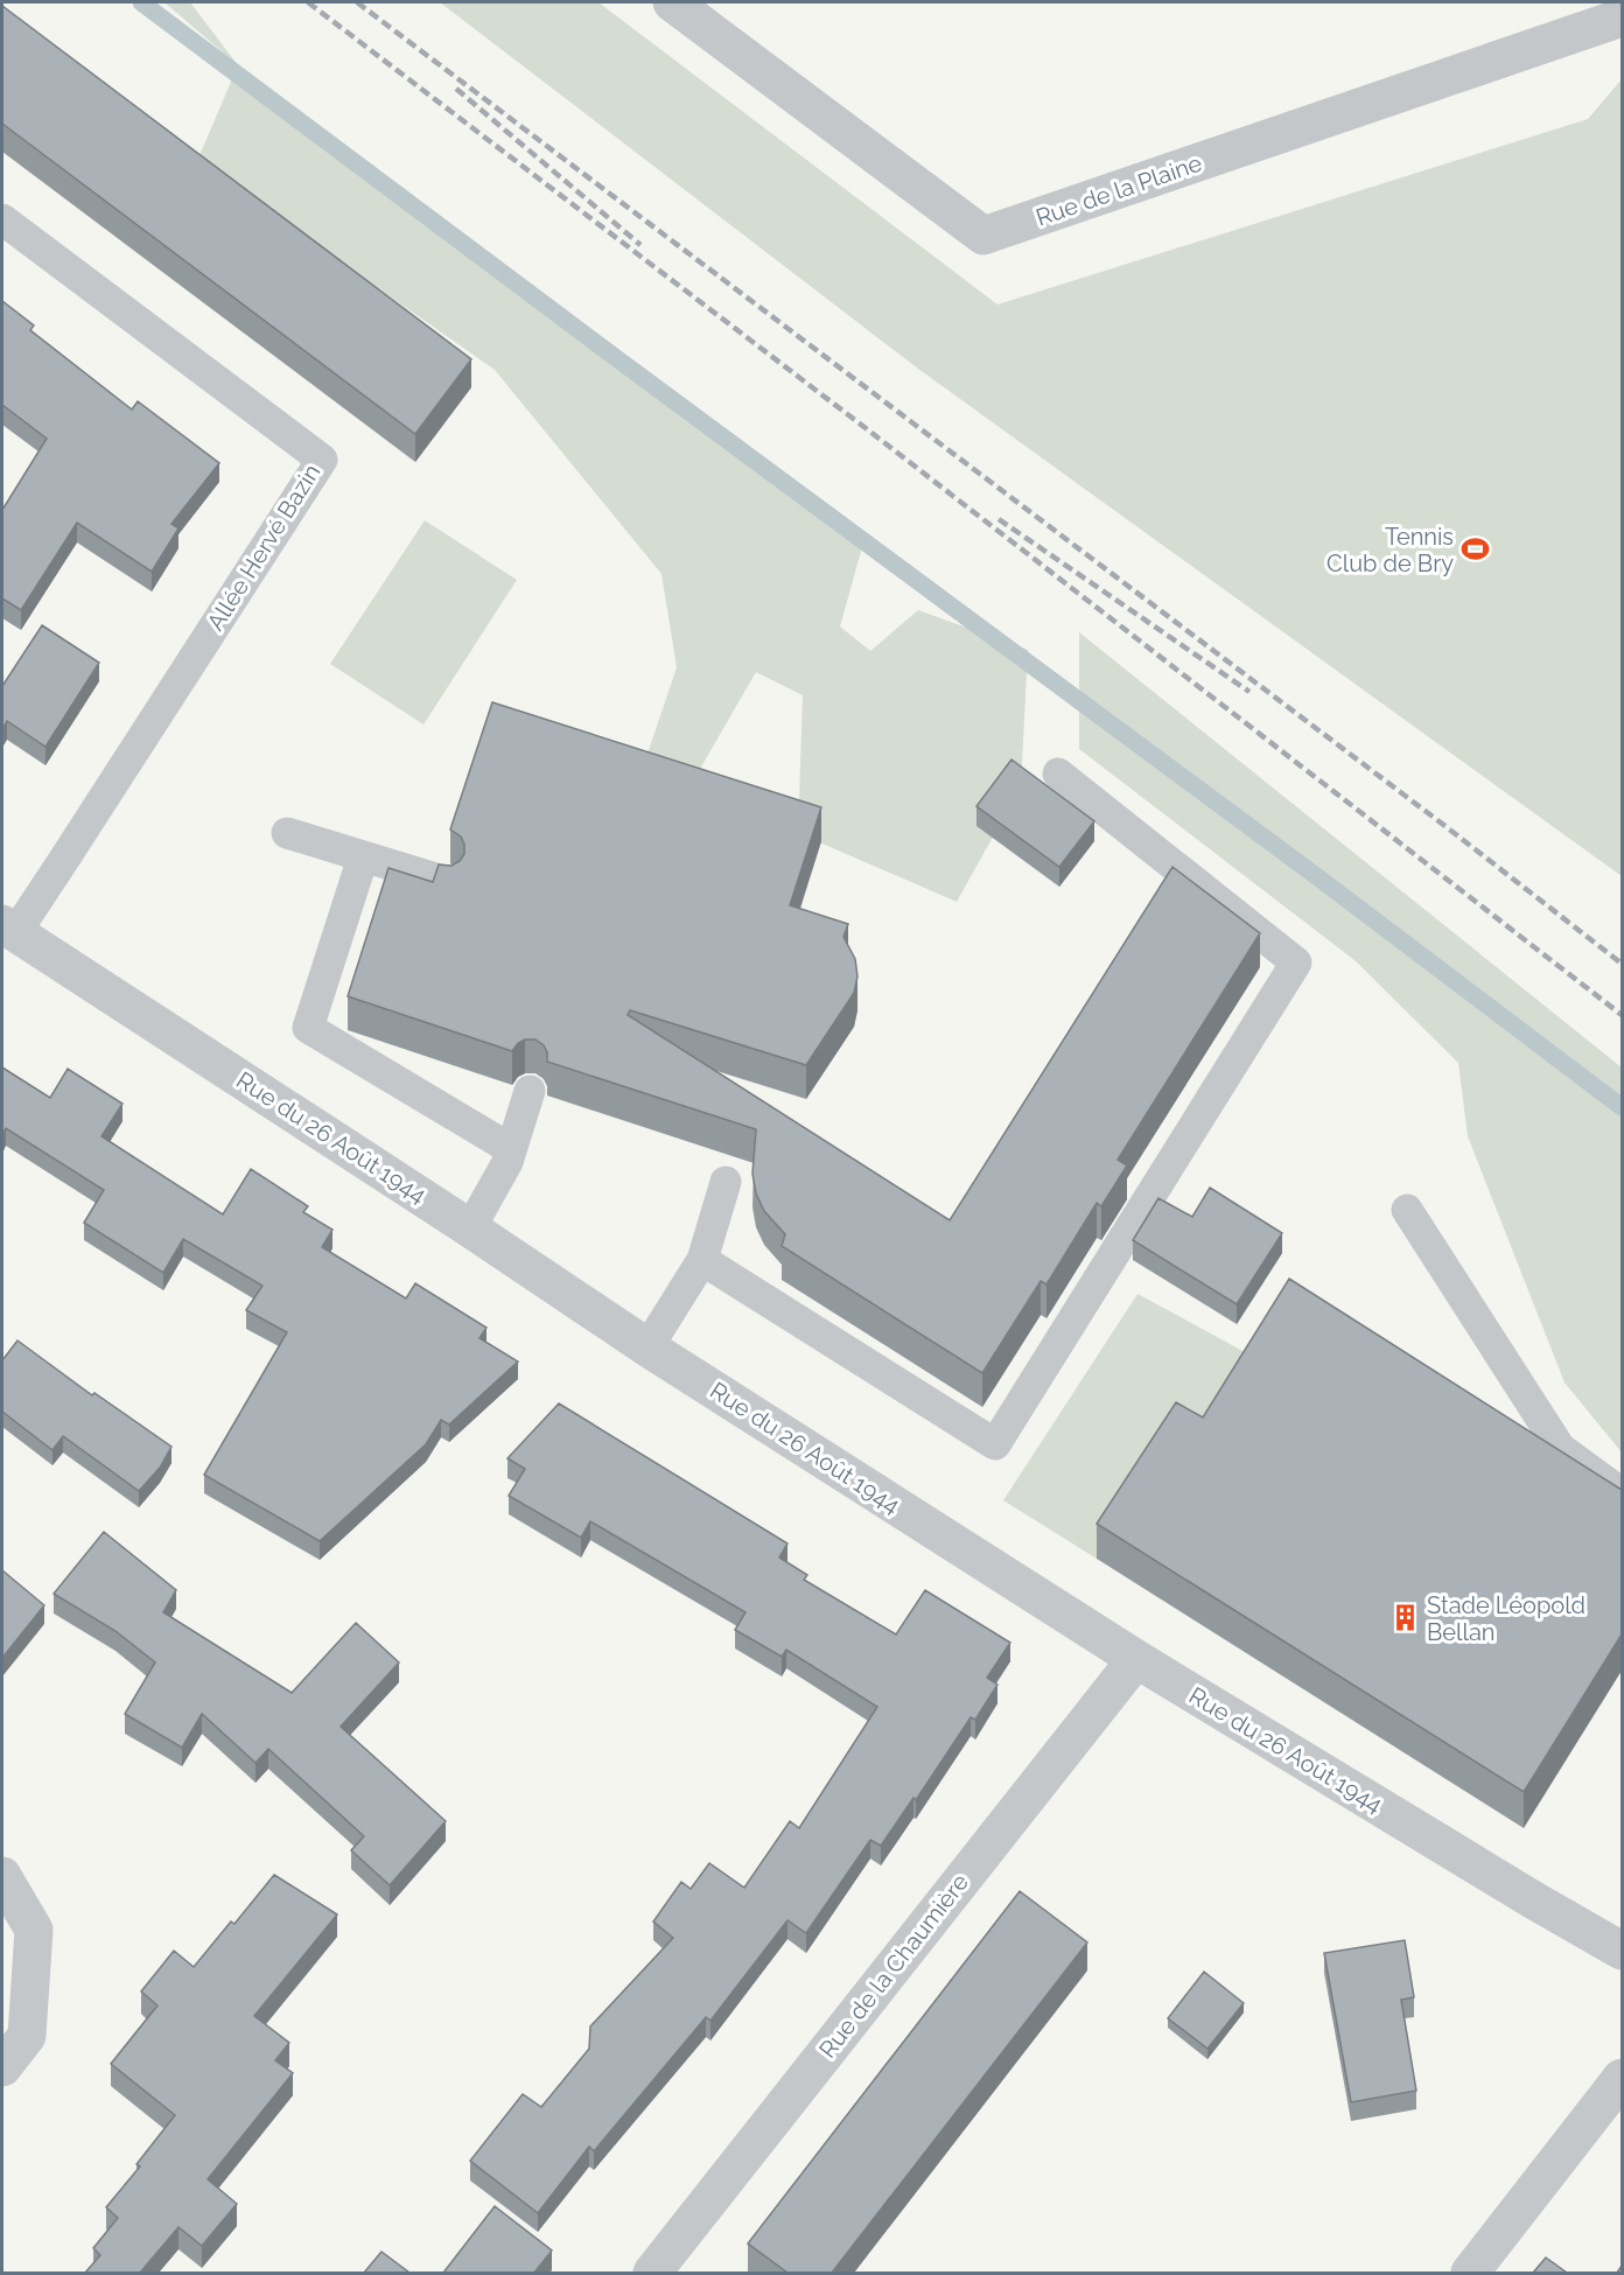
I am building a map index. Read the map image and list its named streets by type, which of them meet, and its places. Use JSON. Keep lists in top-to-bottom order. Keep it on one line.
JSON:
{"streets":{"street":["Rue de la Plaine","Rue du 26 Août 1944","Rue de la Chaumière"],"lane":["Allée Hervé Bazin"]},"crossings":[["Allée Hervé Bazin","Rue du 26 Août 1944"],["Rue du 26 Août 1944","Rue de la Chaumière"]],"places":{"sports":["Tennis Club de Bry"],"building":["Stade Léopold Bellan"]}}
